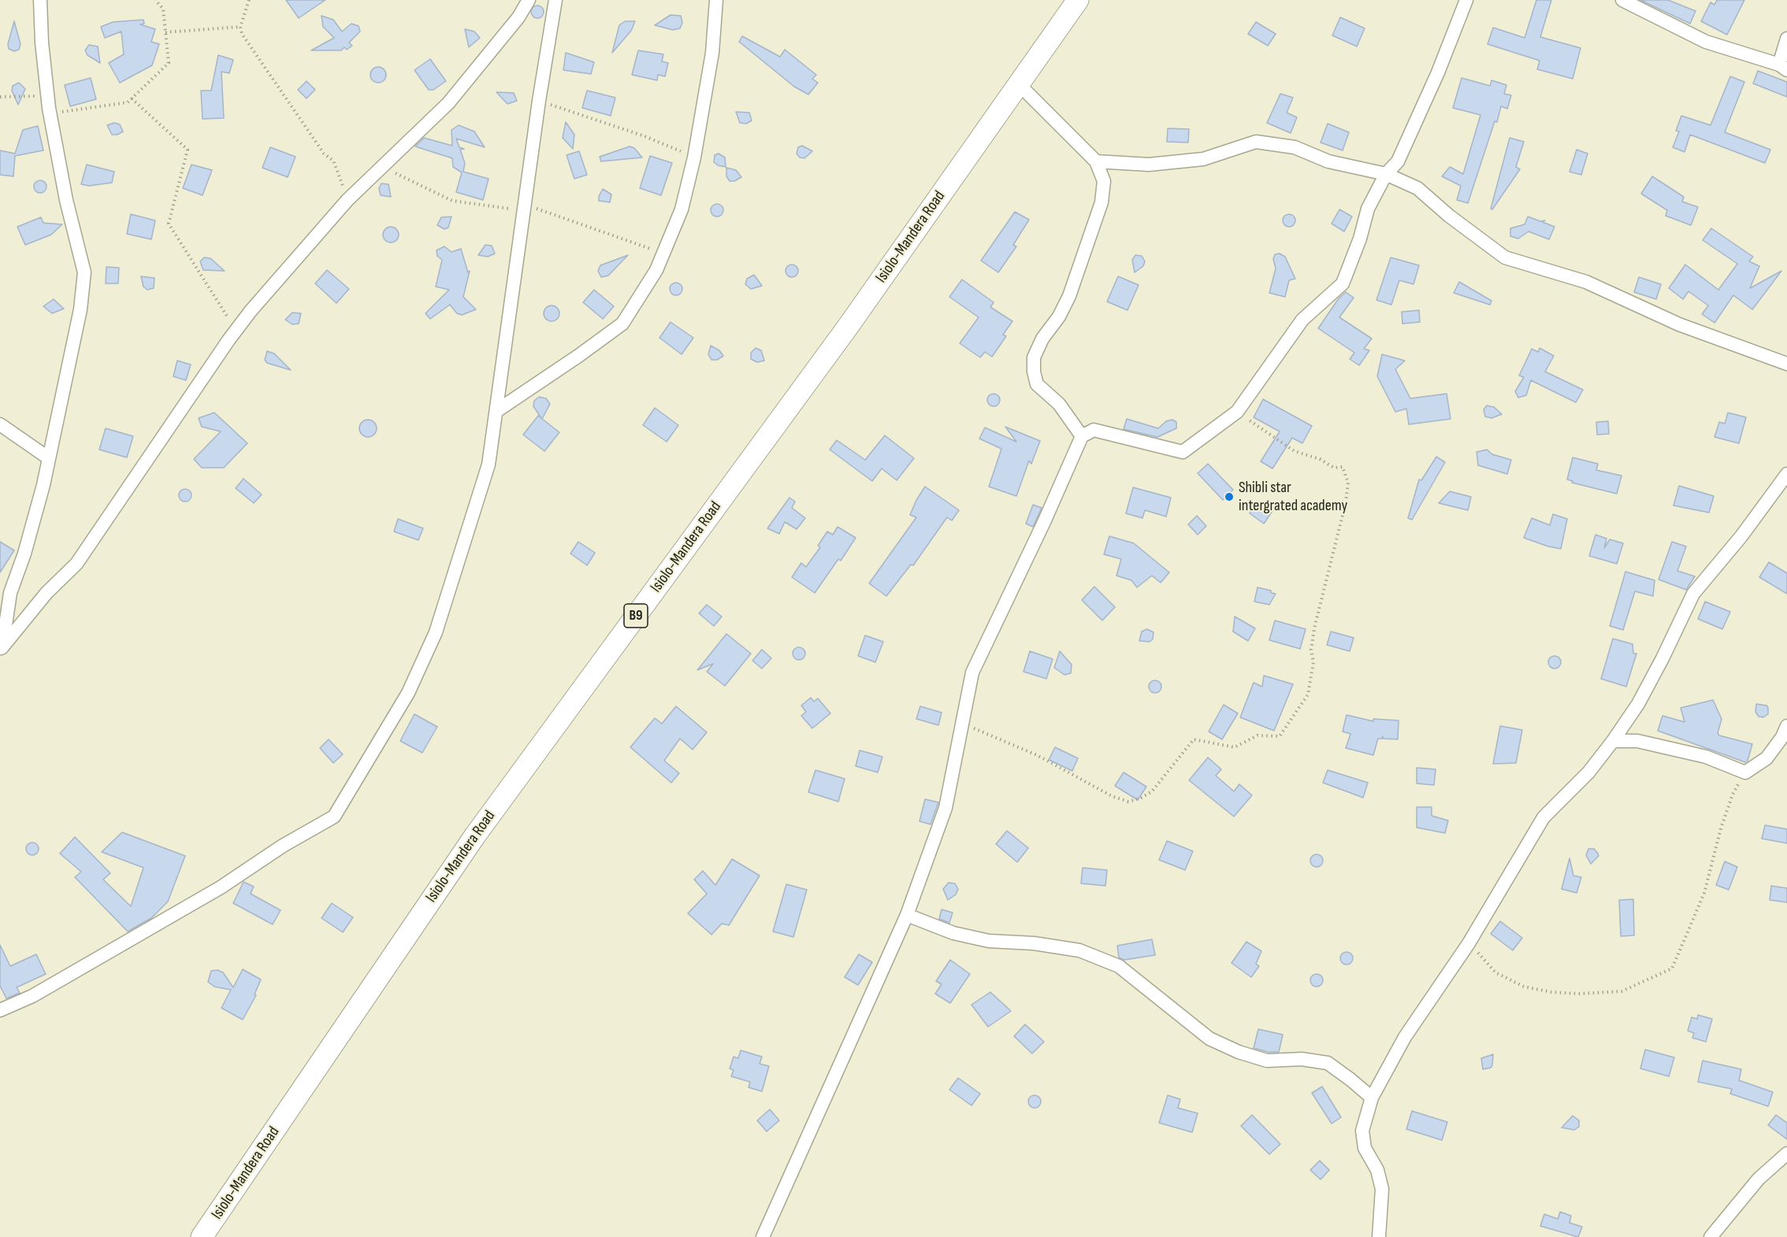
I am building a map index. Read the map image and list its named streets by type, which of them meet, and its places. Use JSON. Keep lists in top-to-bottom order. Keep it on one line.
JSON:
{"streets":{"highway":["Isiolo-Mandera Road","B9"]},"places":["Shibli star intergrated academy"]}
